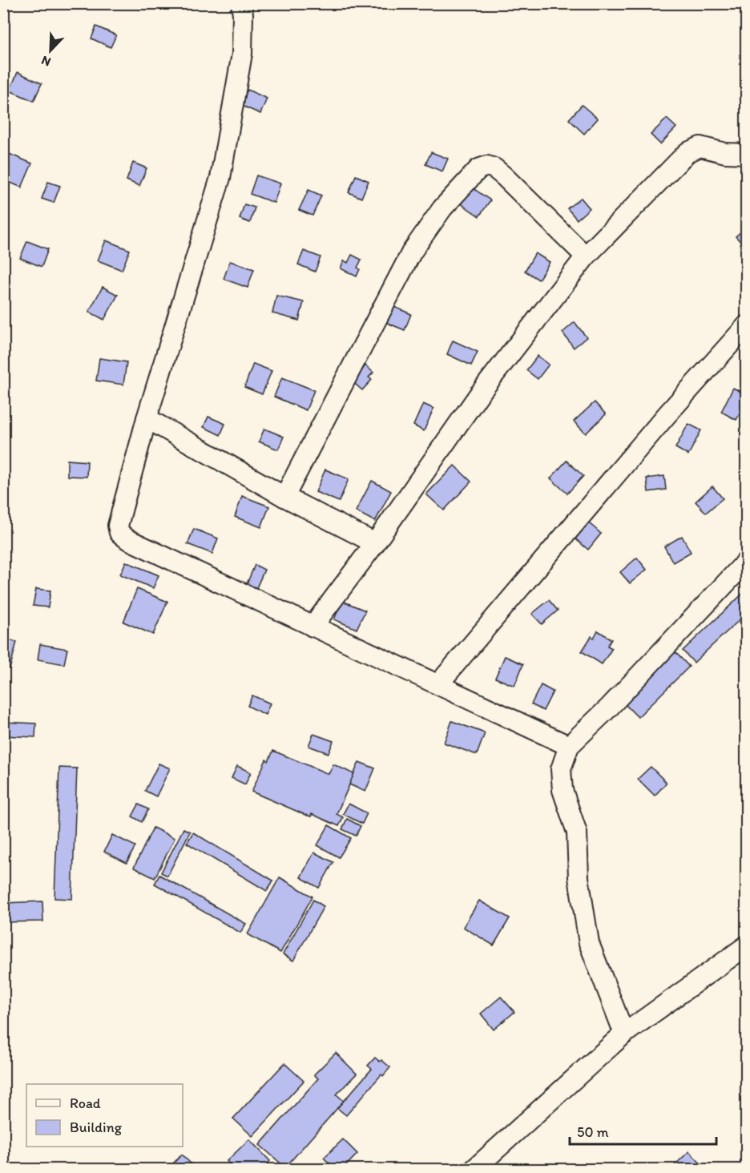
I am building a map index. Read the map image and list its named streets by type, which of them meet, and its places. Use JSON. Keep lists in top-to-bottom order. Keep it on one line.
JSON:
{"legend":["Road","Building"],"scale_bar":"50 m","north":"bottom left"}
